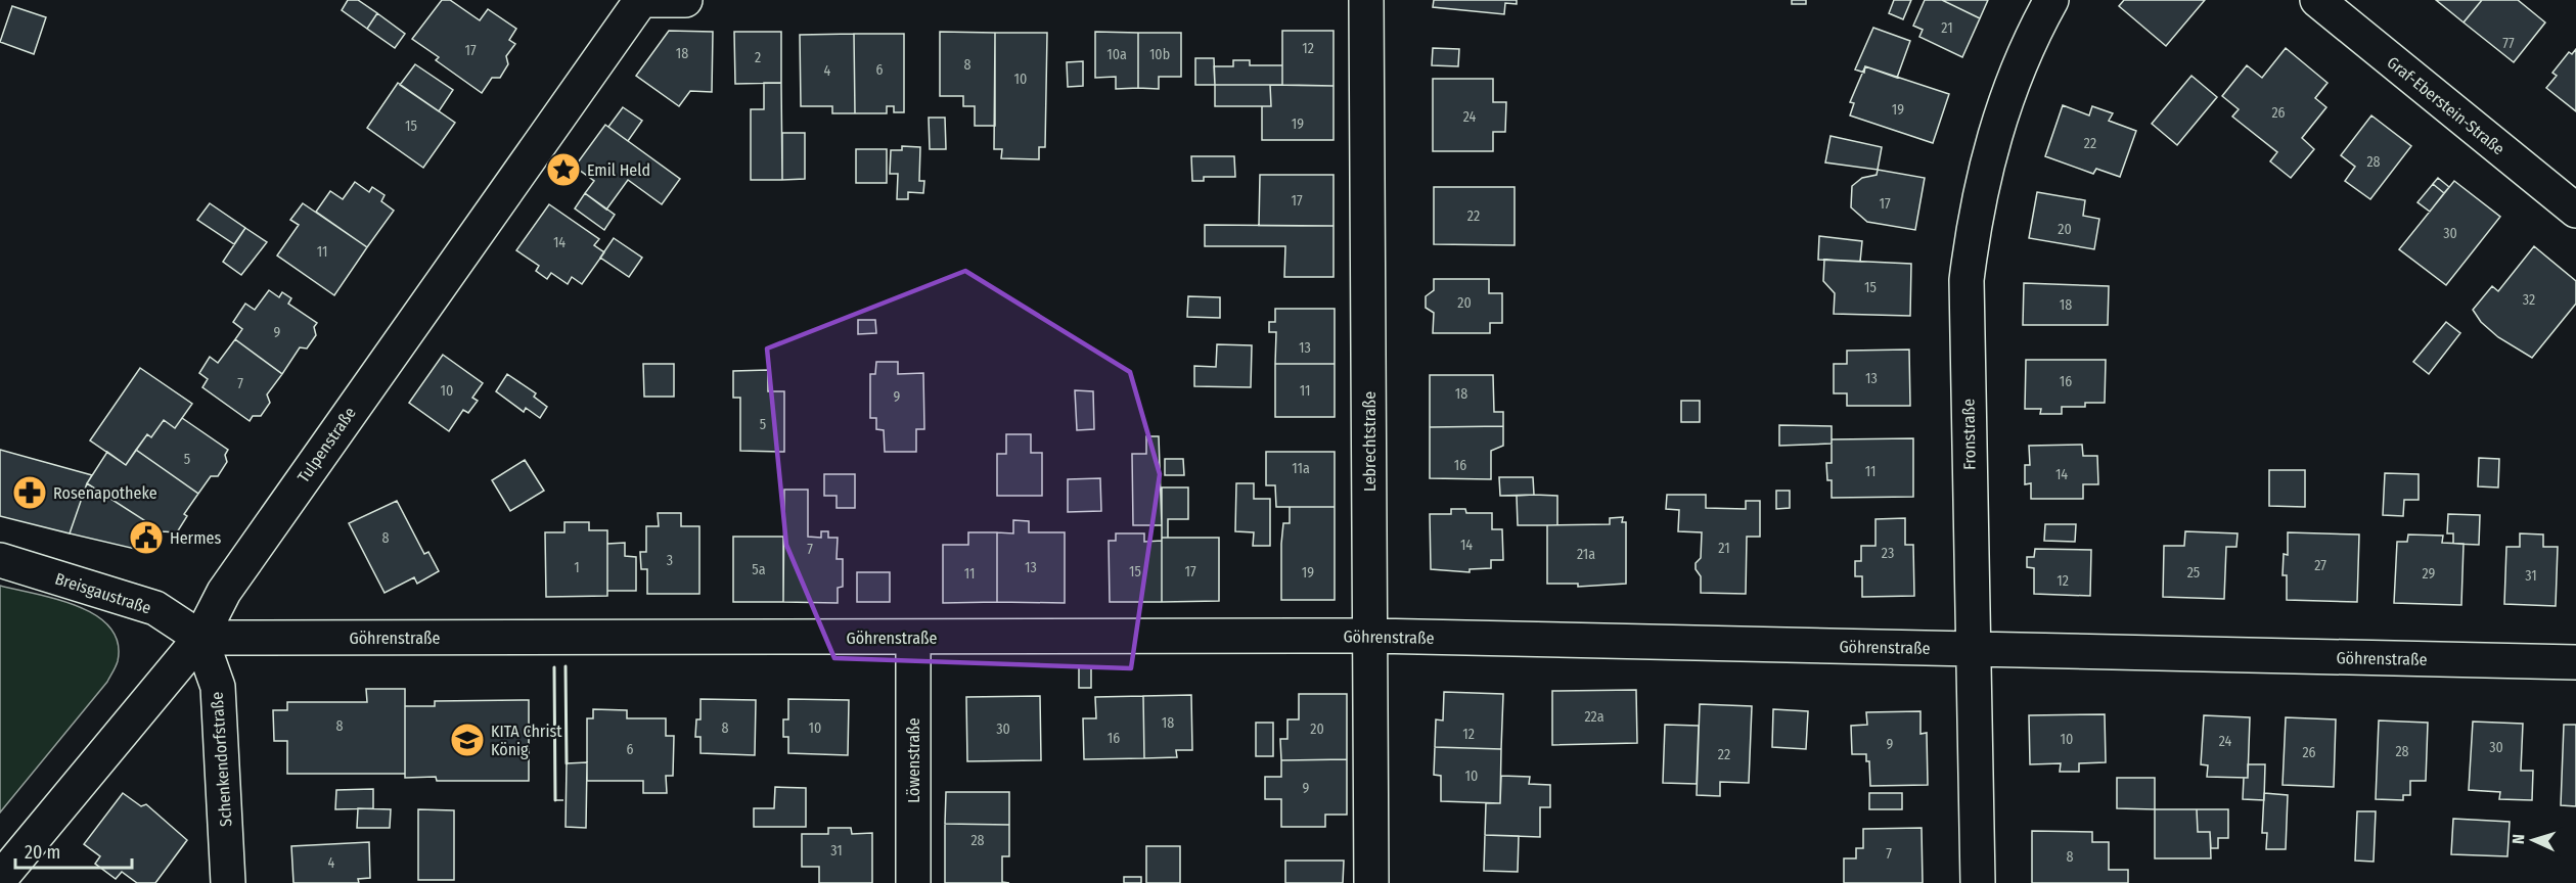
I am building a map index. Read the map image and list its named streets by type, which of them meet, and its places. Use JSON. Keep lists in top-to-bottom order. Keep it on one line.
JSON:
{"streets":{"street":["Graf-Eberstein-Straße","Fronstraße","Lebrechtstraße","Tulpenstraße","Breisgaustraße","Göhrenstraße","Schenkendorfstraße","Löwenstraße"]},"crossings":[["Fronstraße","Göhrenstraße"],["Lebrechtstraße","Göhrenstraße"],["Tulpenstraße","Breisgaustraße"],["Tulpenstraße","Göhrenstraße"],["Tulpenstraße","Schenkendorfstraße"],["Breisgaustraße","Göhrenstraße"],["Breisgaustraße","Schenkendorfstraße"],["Göhrenstraße","Schenkendorfstraße"],["Göhrenstraße","Löwenstraße"]],"places":{"place":["Emil Held"],"pharmacy":["Rosenapotheke"],"public building":["Hermes"],"school or university":["KITA Christ König"]},"house_numbers":["21","77","12","17","18","10a","10b","2","8","6","4","10","19","26","24","19","15","22","28","17","17","22","20","30","14","11","15","32","20","18","9","13","13","16","7","10","11","18","9","5","5","16","11a","11","14","8","14","21","7","23","21a","3","27","1","13","5a","15","17","19","25","11","29","31","12","22a","18","8","8","10","30","20","12","16","10","24","9","30","6","28","26","22","10","9","28","31","7","8","4"],"scale_bar":"20 m","north":"left"}
